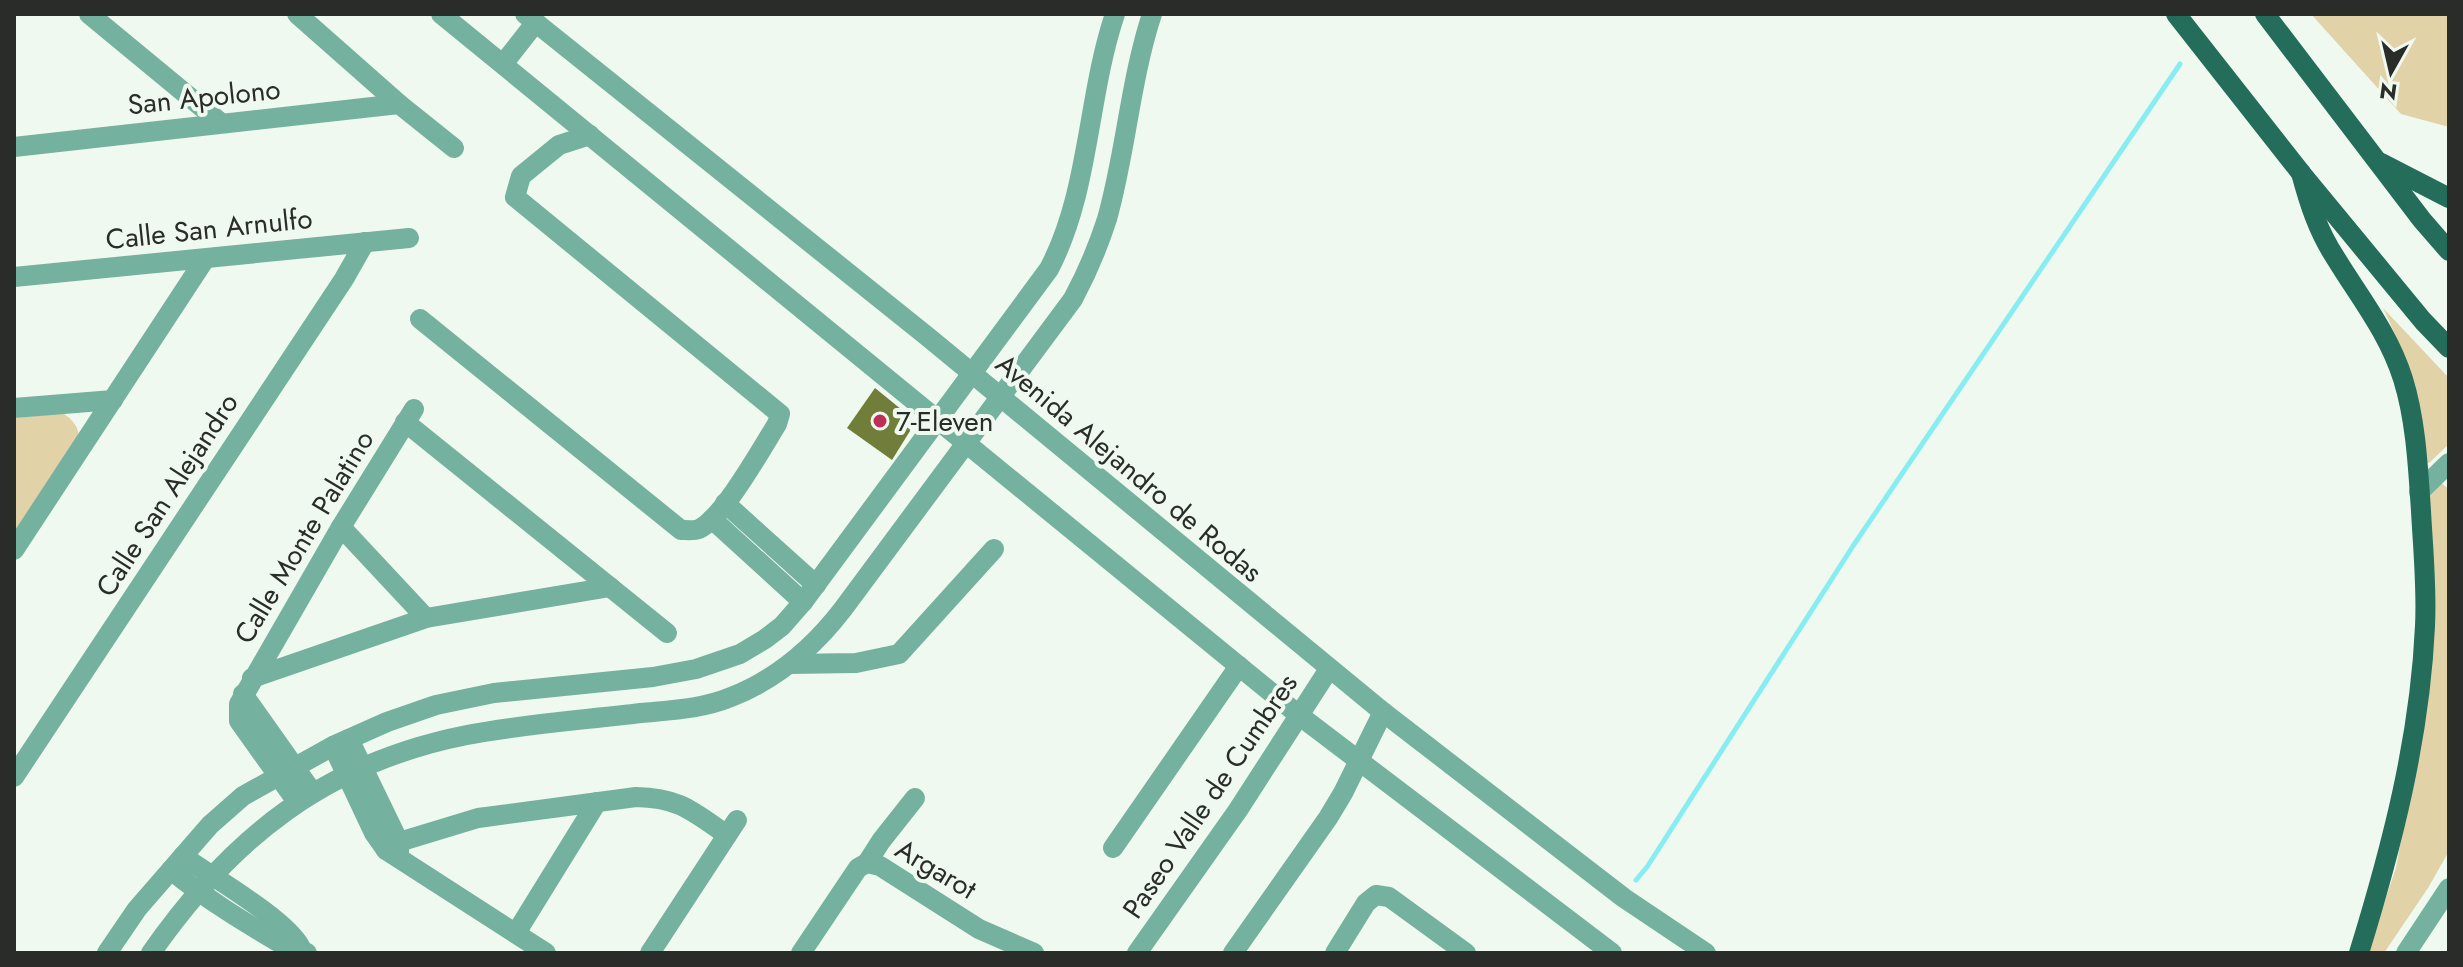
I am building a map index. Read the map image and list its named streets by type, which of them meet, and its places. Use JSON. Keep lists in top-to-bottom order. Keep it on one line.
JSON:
{"streets":{"street":["San Apolono","Calle San Arnulfo","Avenida Alejandro de Rodas","Calle San Alejandro","Calle Monte Palatino","Paseo Valle de Cumbres","Argarot"]},"crossings":[["Calle San Arnulfo","Calle San Alejandro"],["Avenida Alejandro de Rodas","Paseo Valle de Cumbres"]],"places":["7-Eleven"],"north":"bottom"}
